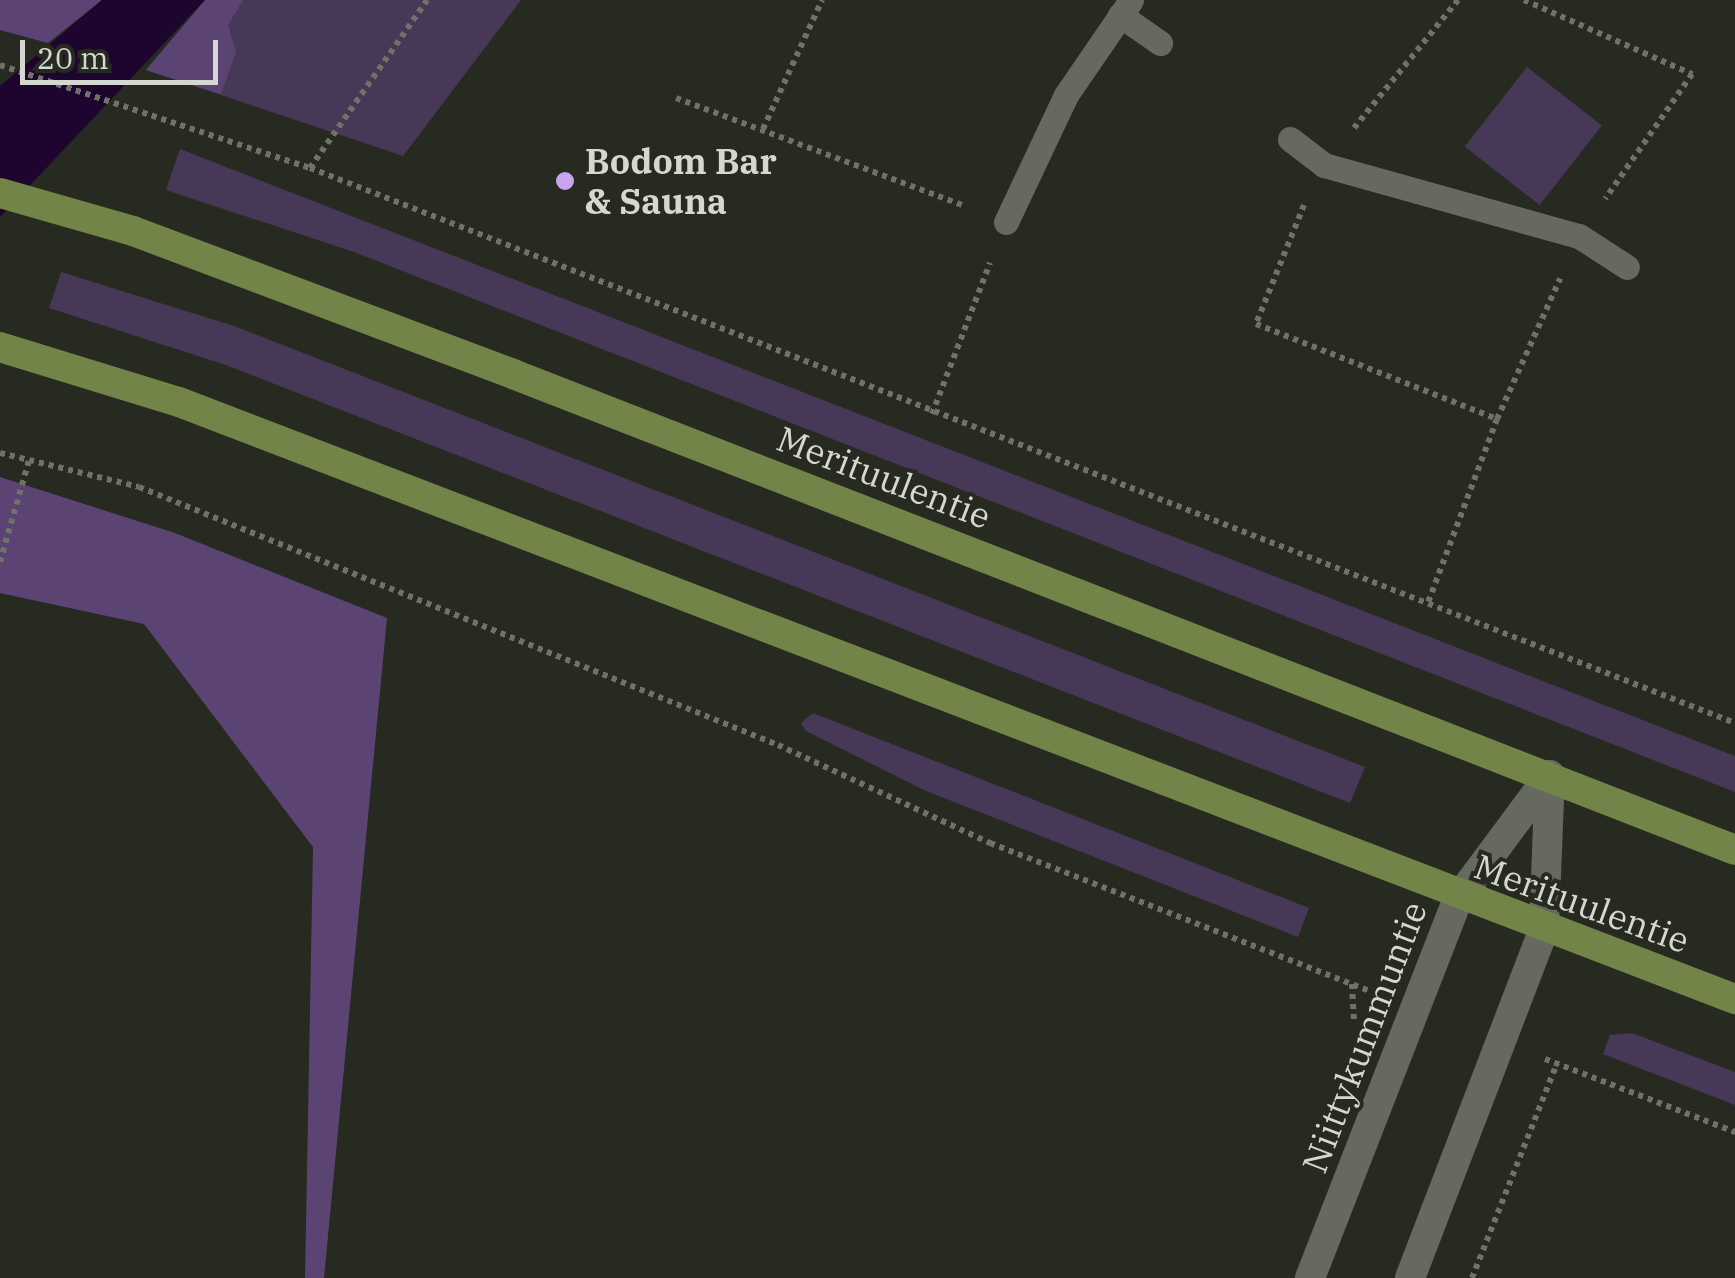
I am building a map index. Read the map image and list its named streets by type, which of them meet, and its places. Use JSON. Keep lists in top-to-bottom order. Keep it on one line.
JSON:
{"streets":{"main road":["Merituulentie"],"street":["Niittykummuntie"]},"crossings":[["Merituulentie","Niittykummuntie"]],"places":["Bodom Bar & Sauna"],"scale_bar":"20 m"}
